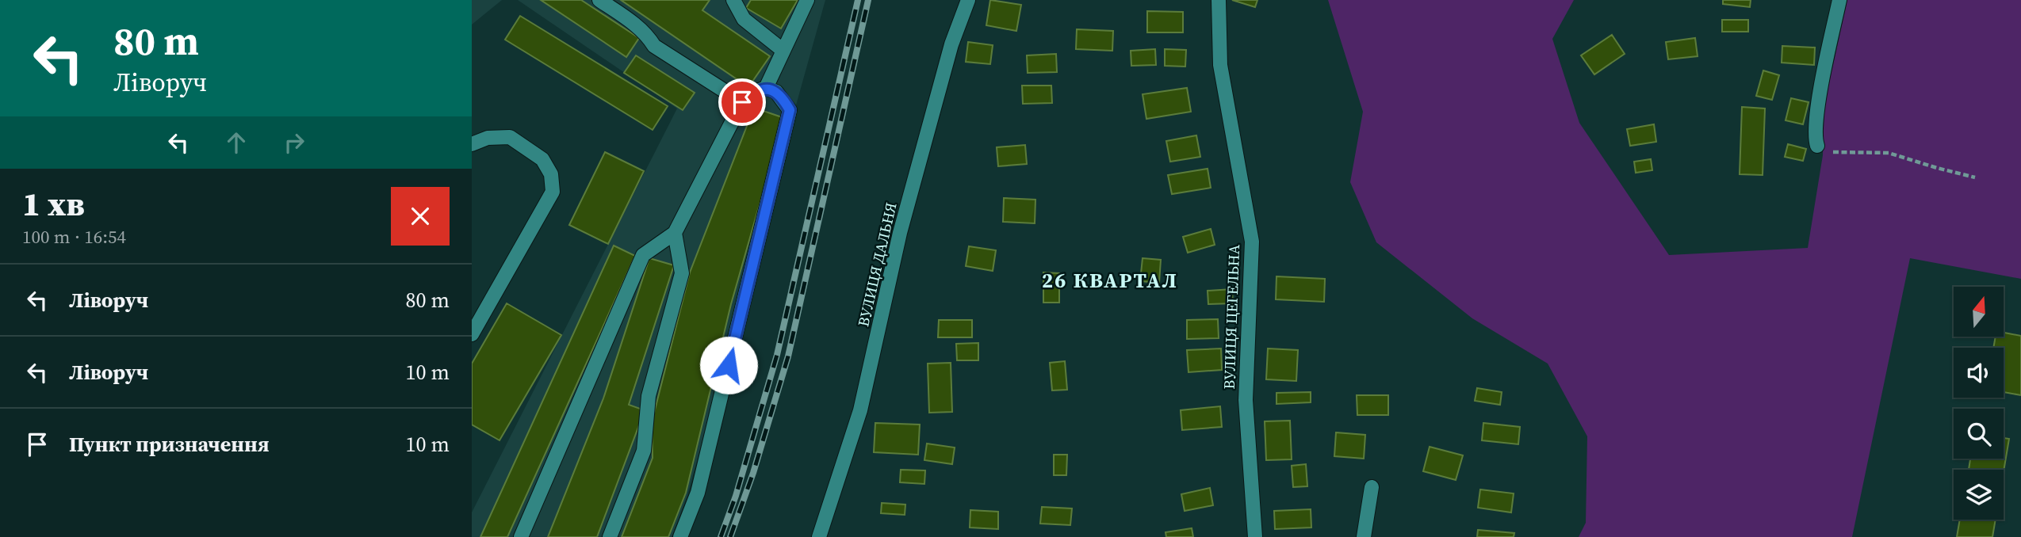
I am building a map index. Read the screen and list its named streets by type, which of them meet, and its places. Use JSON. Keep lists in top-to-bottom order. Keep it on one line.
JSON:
{"streets":{"street":["ВУЛИЦЯ ДАЛЬНЯ","ВУЛИЦЯ ЦЕГЕЛЬНА"]},"districts":["26 КВАРТАЛ"],"north":"top","page":{"turn":["80 m","Ліворуч"],"heading":["1 хв","100 m · 16:54"],"list":[{"name":"Ліворуч","value":"80 m"},{"name":"Ліворуч","value":"10 m"},{"name":"Пункт призначення","value":"10 m"}]}}
